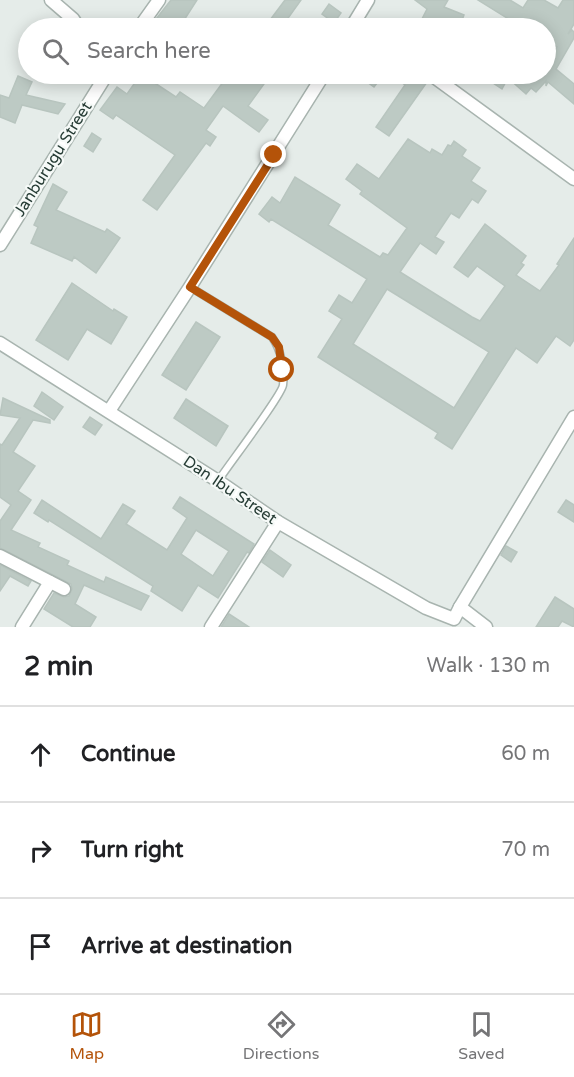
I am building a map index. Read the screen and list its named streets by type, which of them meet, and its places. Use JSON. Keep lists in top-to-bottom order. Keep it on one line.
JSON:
{"streets":{"street":["Janburugu Street","Dan Ibu Street"]},"page":{"search":"Search here","heading":["2 min","Walk · 130 m"],"list":[["Continue","60 m"],["Turn right","70 m"],"Arrive at destination"],"nav":["Map","Directions","Saved"]}}
